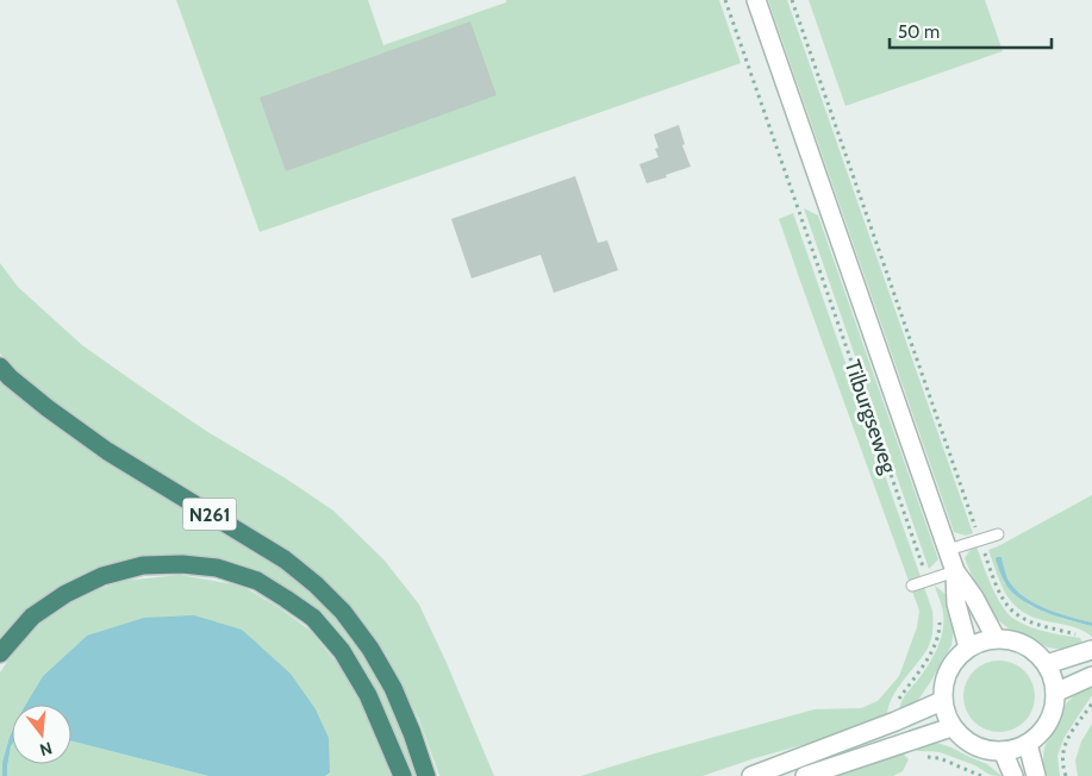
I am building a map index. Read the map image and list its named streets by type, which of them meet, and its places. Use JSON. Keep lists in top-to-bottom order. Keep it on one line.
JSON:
{"streets":{"highway":["N261"],"main road":["Tilburgseweg"]},"scale_bar":"50 m","north":"bottom"}
